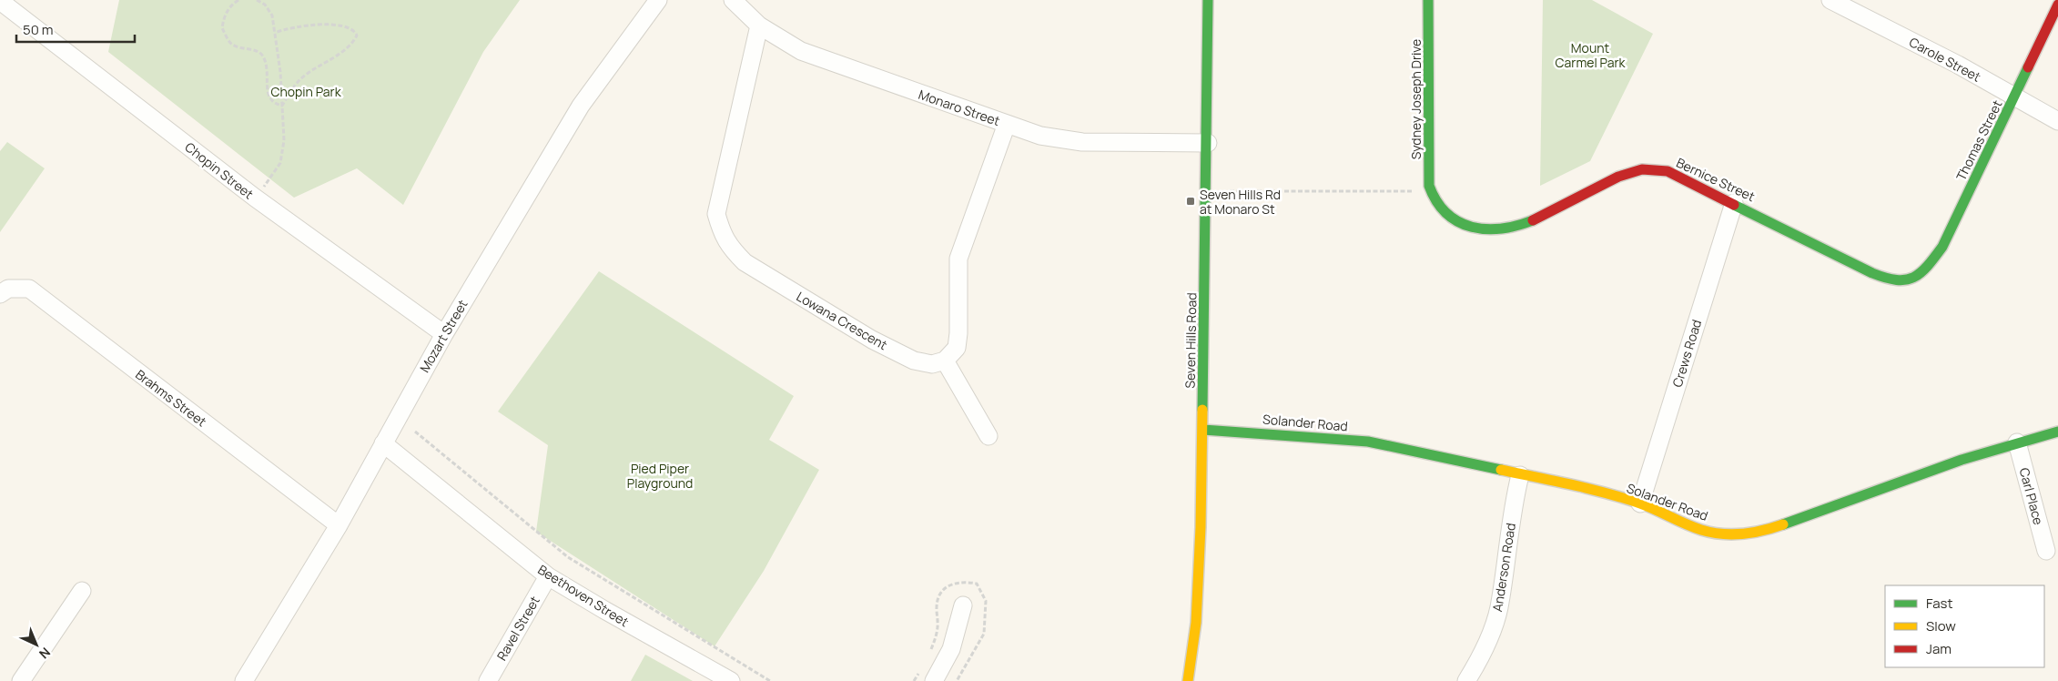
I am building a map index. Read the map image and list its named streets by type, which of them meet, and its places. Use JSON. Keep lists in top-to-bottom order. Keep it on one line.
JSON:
{"streets":{"street":["Carole Street","Sydney Joseph Drive","Monaro Street","Thomas Street","Chopin Street","Bernice Street","Lowana Crescent","Mozart Street","Seven Hills Road","Crews Road","Brahms Street","Solander Road","Carl Place","Anderson Road","Beethoven Street","Ravel Street"]},"crossings":[["Carole Street","Thomas Street"],["Sydney Joseph Drive","Bernice Street"],["Monaro Street","Lowana Crescent"],["Monaro Street","Seven Hills Road"],["Thomas Street","Bernice Street"],["Chopin Street","Mozart Street"],["Bernice Street","Crews Road"],["Mozart Street","Brahms Street"],["Mozart Street","Beethoven Street"],["Seven Hills Road","Solander Road"],["Crews Road","Solander Road"],["Solander Road","Carl Place"],["Solander Road","Anderson Road"],["Beethoven Street","Ravel Street"]],"parks":["Mount Carmel Park","Chopin Park","Pied Piper Playground"],"places":{"transit":["Seven Hills Rd at Monaro St"]},"legend":["Fast","Slow","Jam"],"scale_bar":"50 m","north":"bottom right"}
